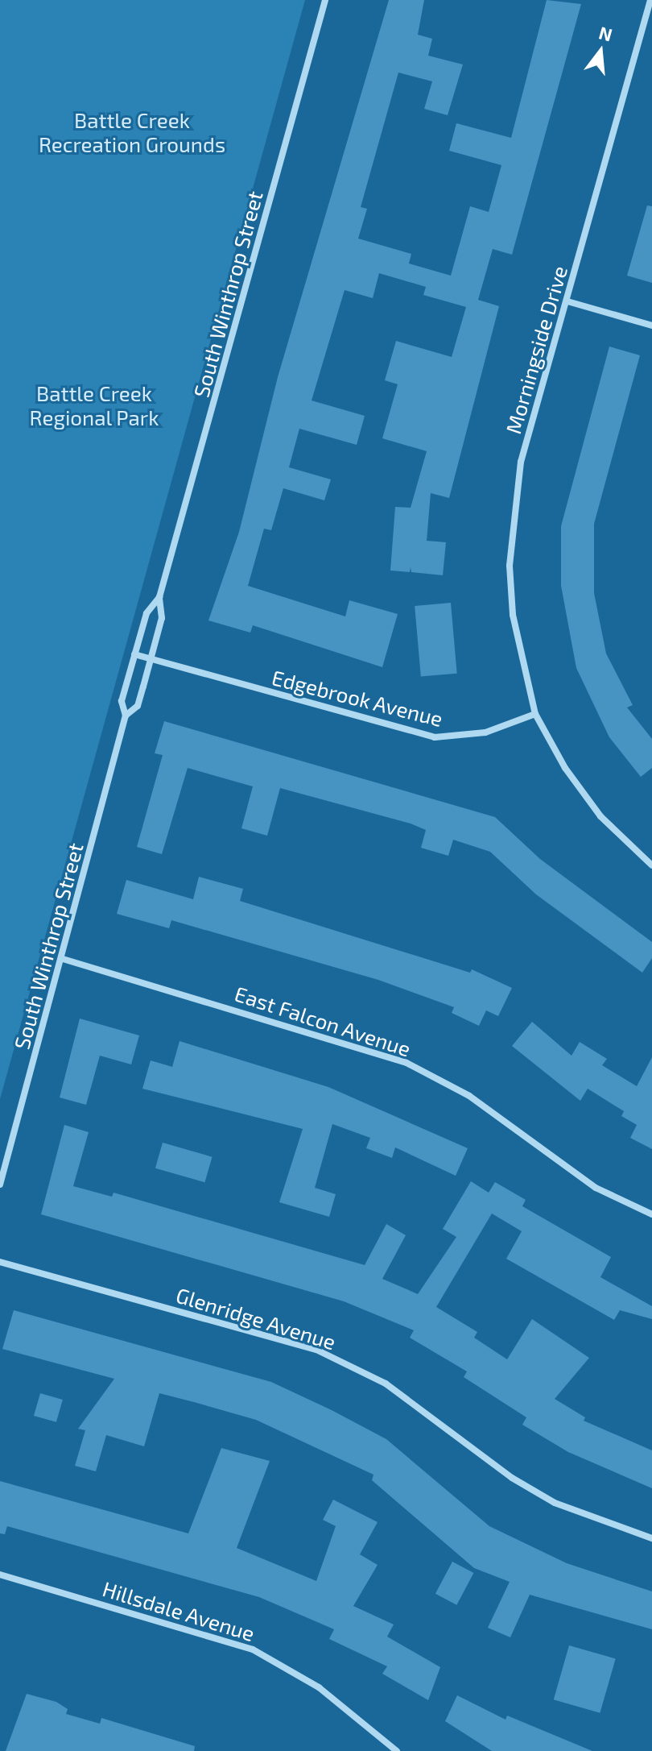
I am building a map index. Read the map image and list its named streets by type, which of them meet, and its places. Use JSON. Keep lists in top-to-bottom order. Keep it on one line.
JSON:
{"streets":{"street":["South Winthrop Street","Morningside Drive","Edgebrook Avenue","East Falcon Avenue","Glenridge Avenue","Hillsdale Avenue"]},"crossings":[["South Winthrop Street","Edgebrook Avenue"],["South Winthrop Street","East Falcon Avenue"],["Morningside Drive","Edgebrook Avenue"]],"parks":["Battle Creek Recreation Grounds","Battle Creek Regional Park"],"north":"top"}
